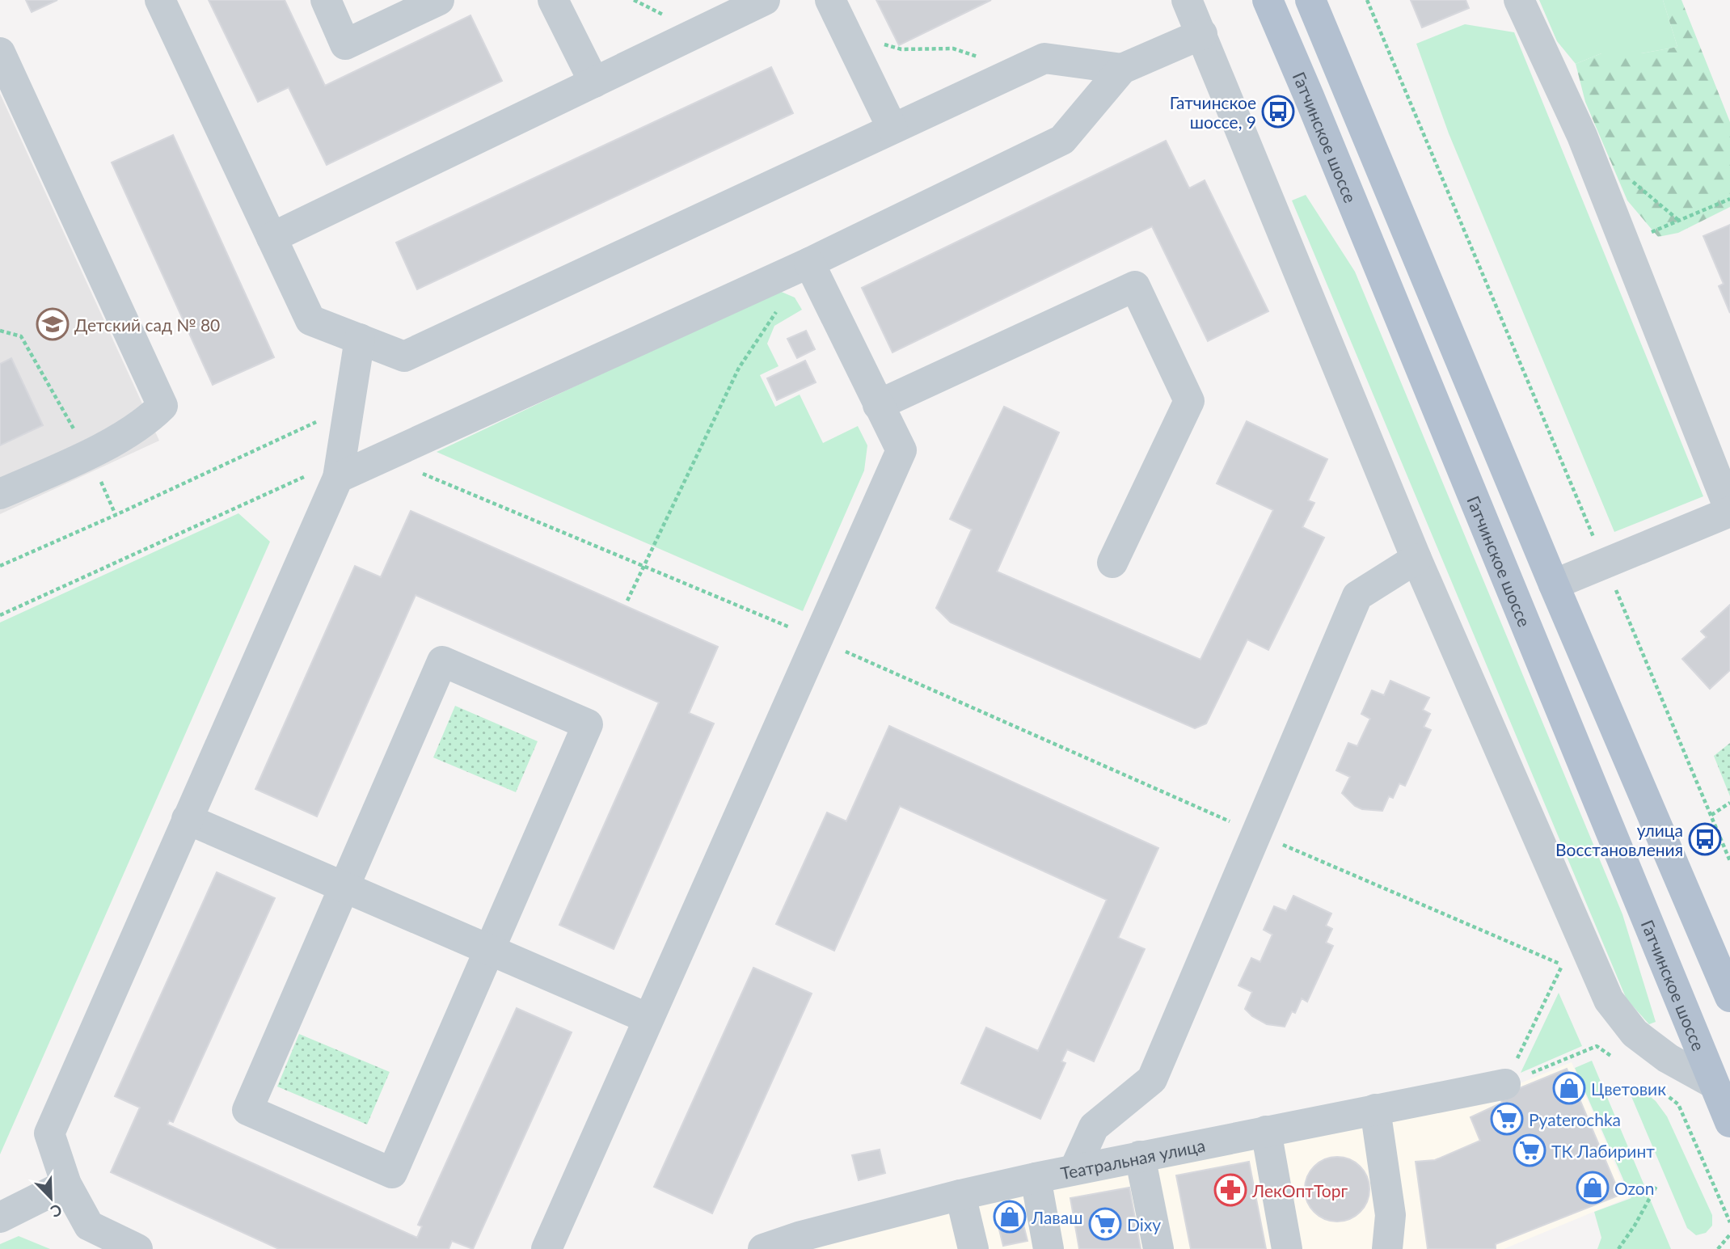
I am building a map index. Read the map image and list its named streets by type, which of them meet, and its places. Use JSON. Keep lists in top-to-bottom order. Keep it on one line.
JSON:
{"streets":{"main road":["Гатчинское шоссе"],"street":["Театральная улица"]},"places":{"bus stop":["Гатчинское шоссе, 9","улица Восстановления"],"school or university":["Детский сад № 80"],"shop":["Цветовик","Ozon","Лаваш"],"supermarket":["Pyaterochka","ТК Лабиринт","Dixy"],"pharmacy":["ЛекОптТорг"]},"north":"bottom right"}
